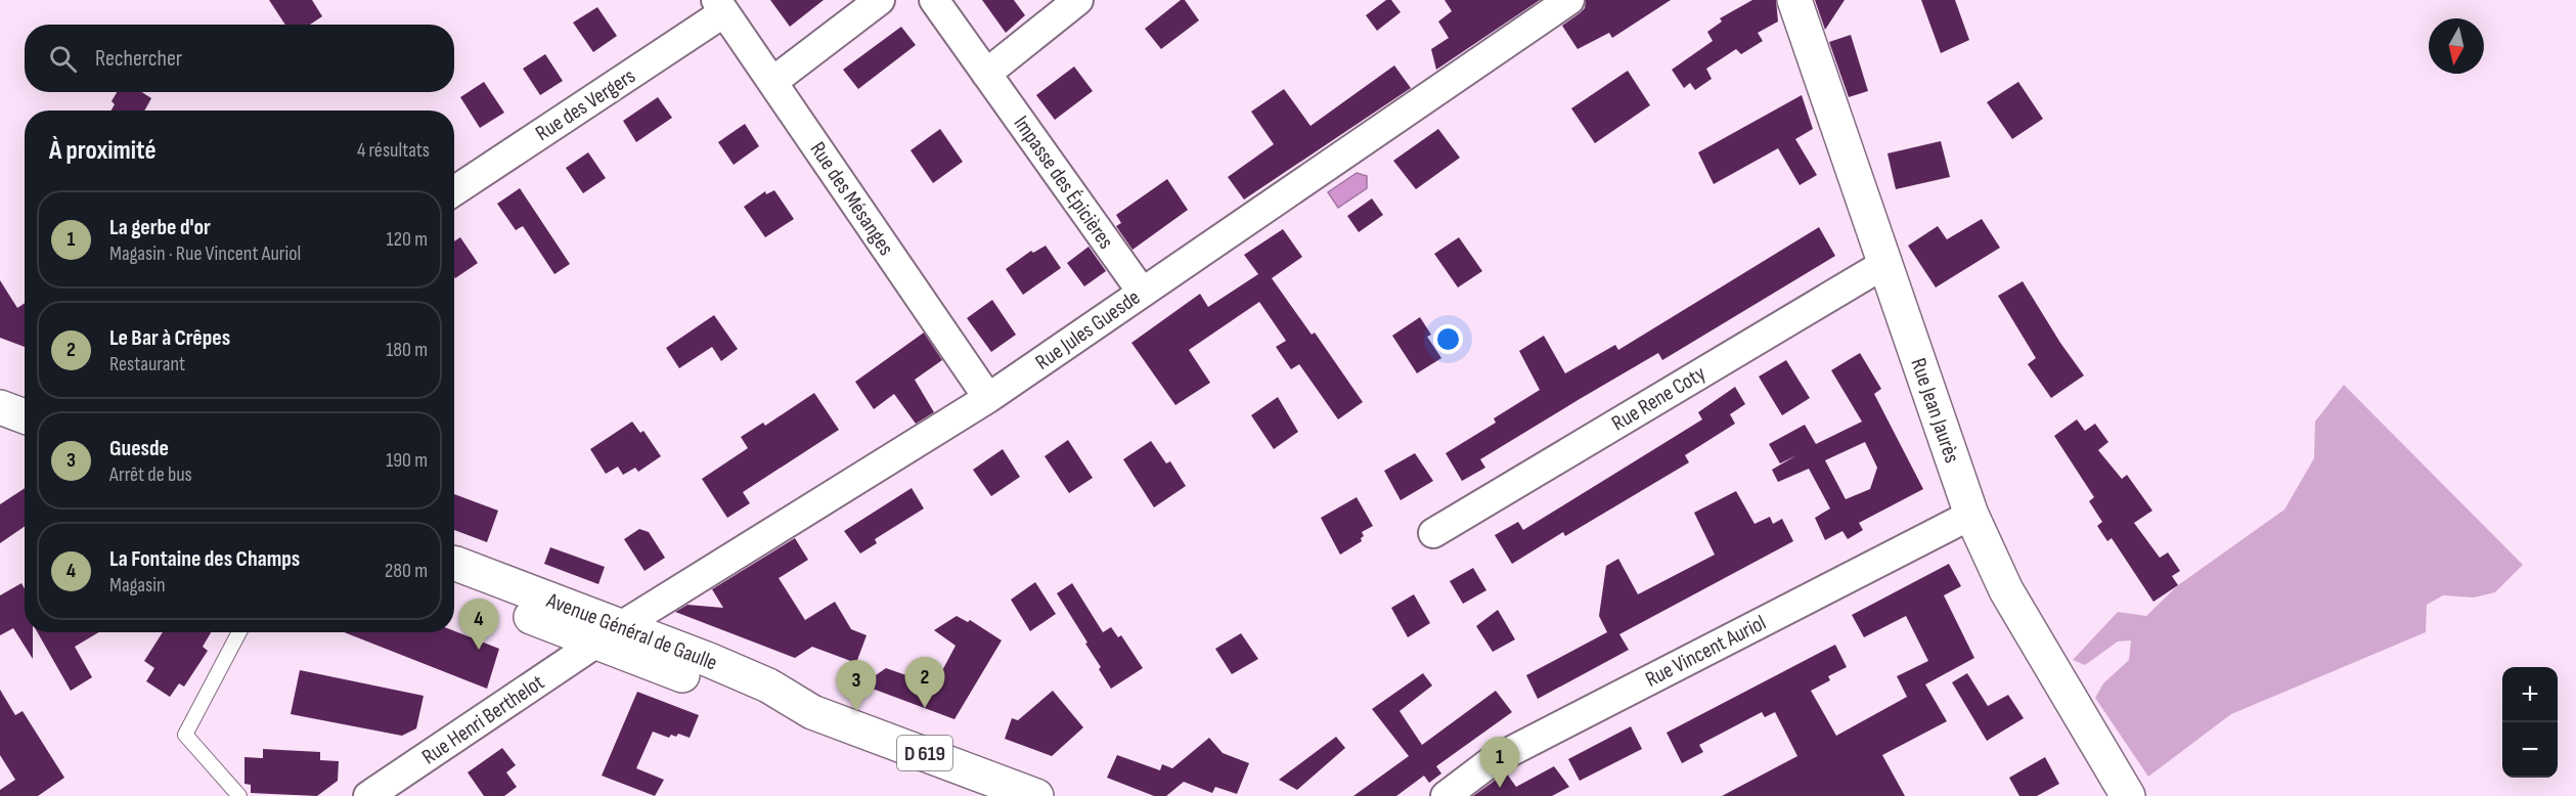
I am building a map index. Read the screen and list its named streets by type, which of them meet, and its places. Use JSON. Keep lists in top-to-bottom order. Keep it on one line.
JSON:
{"streets":{"street":["Rue des Vergers","Impasse des Épicières","Rue des Mésanges","Rue Jules Guesde","Rue Rene Coty","Rue Jean Jaurès","Avenue Général de Gaulle","Rue Vincent Auriol","Rue Henri Berthelot","D 619"]},"crossings":[["Rue des Vergers","Rue des Mésanges"],["Impasse des Épicières","Rue Jules Guesde"],["Rue des Mésanges","Rue Jules Guesde"],["Rue Jules Guesde","Avenue Général de Gaulle"],["Rue Jules Guesde","Rue Henri Berthelot"],["Rue Rene Coty","Rue Jean Jaurès"],["Rue Jean Jaurès","Rue Vincent Auriol"],["Avenue Général de Gaulle","Rue Henri Berthelot"]],"north":"bottom","page":{"search":"Rechercher","heading":["À proximité","4 résultats"],"list":[{"mark":"1","name":"La gerbe d'or","note":"Magasin · Rue Vincent Auriol","value":"120 m"},{"mark":"2","name":"Le Bar à Crêpes","note":"Restaurant","value":"180 m"},{"mark":"3","name":"Guesde","note":"Arrêt de bus","value":"190 m"},{"mark":"4","name":"La Fontaine des Champs","note":"Magasin","value":"280 m"}],"pins":["4","2","3","1"],"map_buttons":["+","−"]}}
